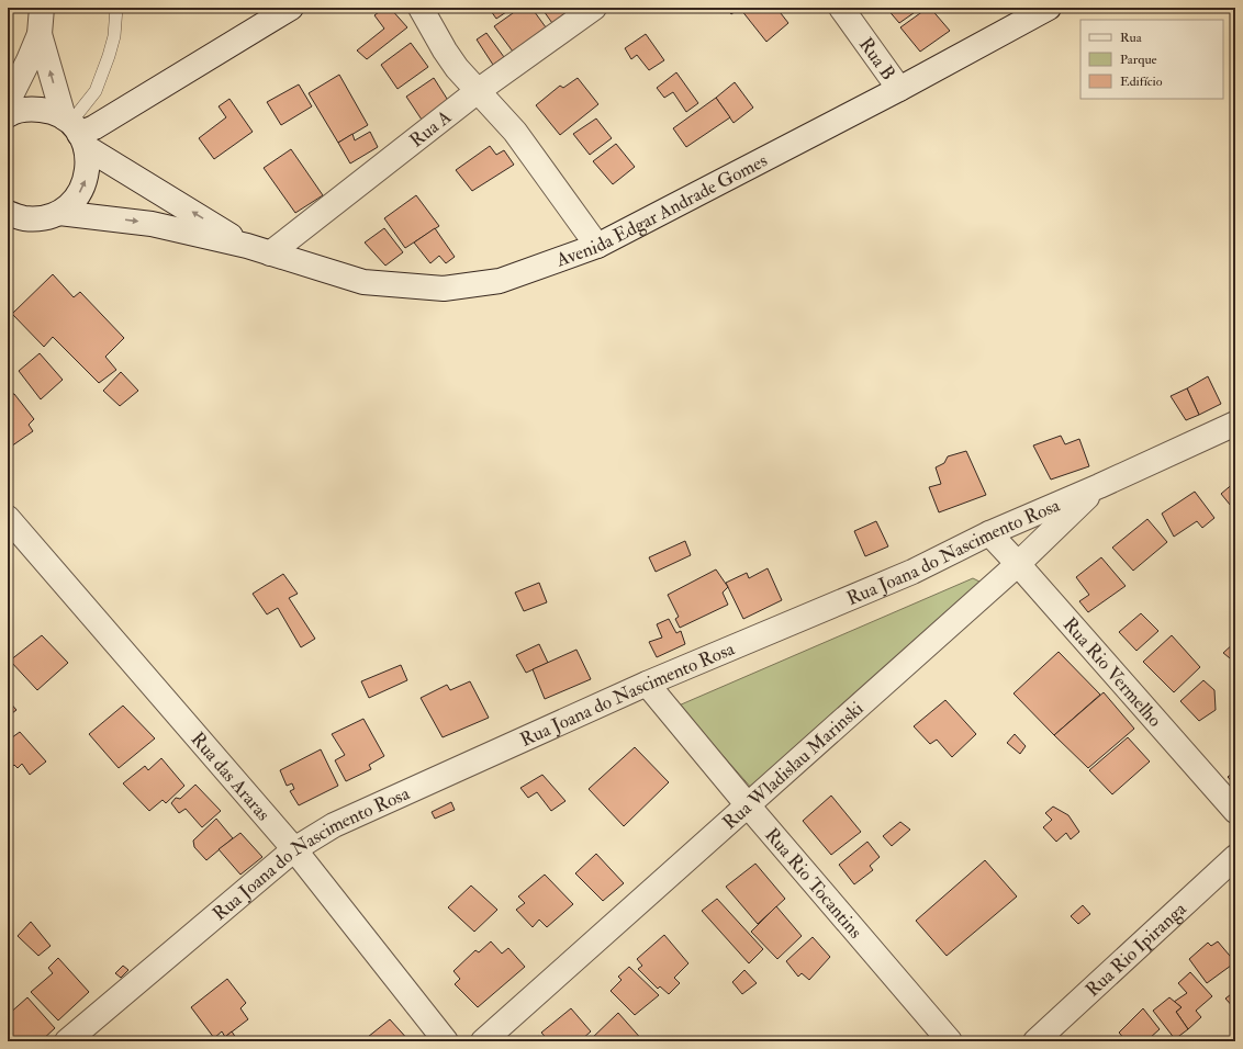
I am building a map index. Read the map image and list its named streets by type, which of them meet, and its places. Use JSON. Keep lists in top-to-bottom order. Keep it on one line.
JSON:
{"streets":{"street":["Rua B","Rua A","Avenida Edgar Andrade Gomes","Rua Joana do Nascimento Rosa","Rua Rio Vermelho","Rua Wladislau Marinski","Rua das Araras","Rua Rio Tocantins","Rua Rio Ipiranga"]},"crossings":[["Rua B","Avenida Edgar Andrade Gomes"],["Rua A","Avenida Edgar Andrade Gomes"],["Rua Joana do Nascimento Rosa","Rua Rio Vermelho"],["Rua Joana do Nascimento Rosa","Rua Wladislau Marinski"],["Rua Joana do Nascimento Rosa","Rua das Araras"],["Rua Joana do Nascimento Rosa","Rua Rio Tocantins"],["Rua Rio Vermelho","Rua Wladislau Marinski"],["Rua Wladislau Marinski","Rua Rio Tocantins"]],"legend":["Rua","Parque","Edifício"]}
